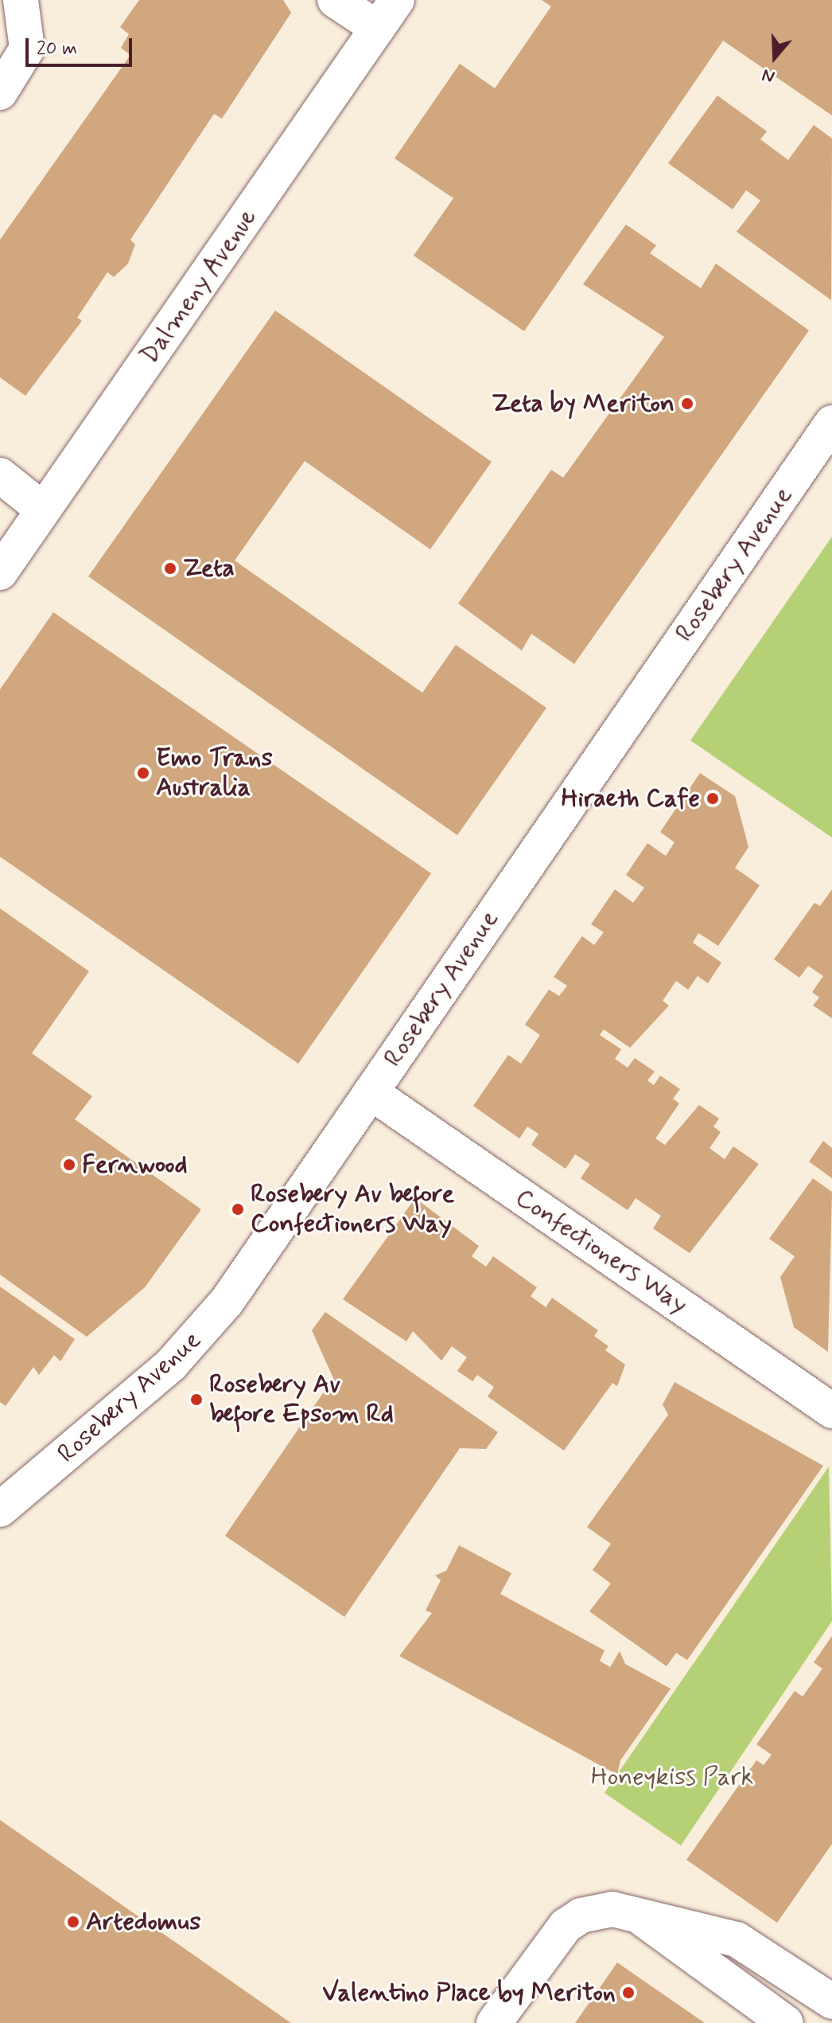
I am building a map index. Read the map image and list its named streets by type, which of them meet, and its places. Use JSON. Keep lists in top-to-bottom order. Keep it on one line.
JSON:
{"streets":{"street":["Dalmeny Avenue","Rosebery Avenue","Confectioners Way"]},"crossings":[["Rosebery Avenue","Confectioners Way"]],"parks":["Honeykiss Park"],"places":["Zeta by Meriton","Zeta","Emo Trans Australia","Hiraeth Cafe","Fernwood","Rosebery Av before Confectioners Way","Rosebery Av before Epsom Rd","Artedomus","Valentino Place by Meriton"],"scale_bar":"20 m","north":"bottom"}
